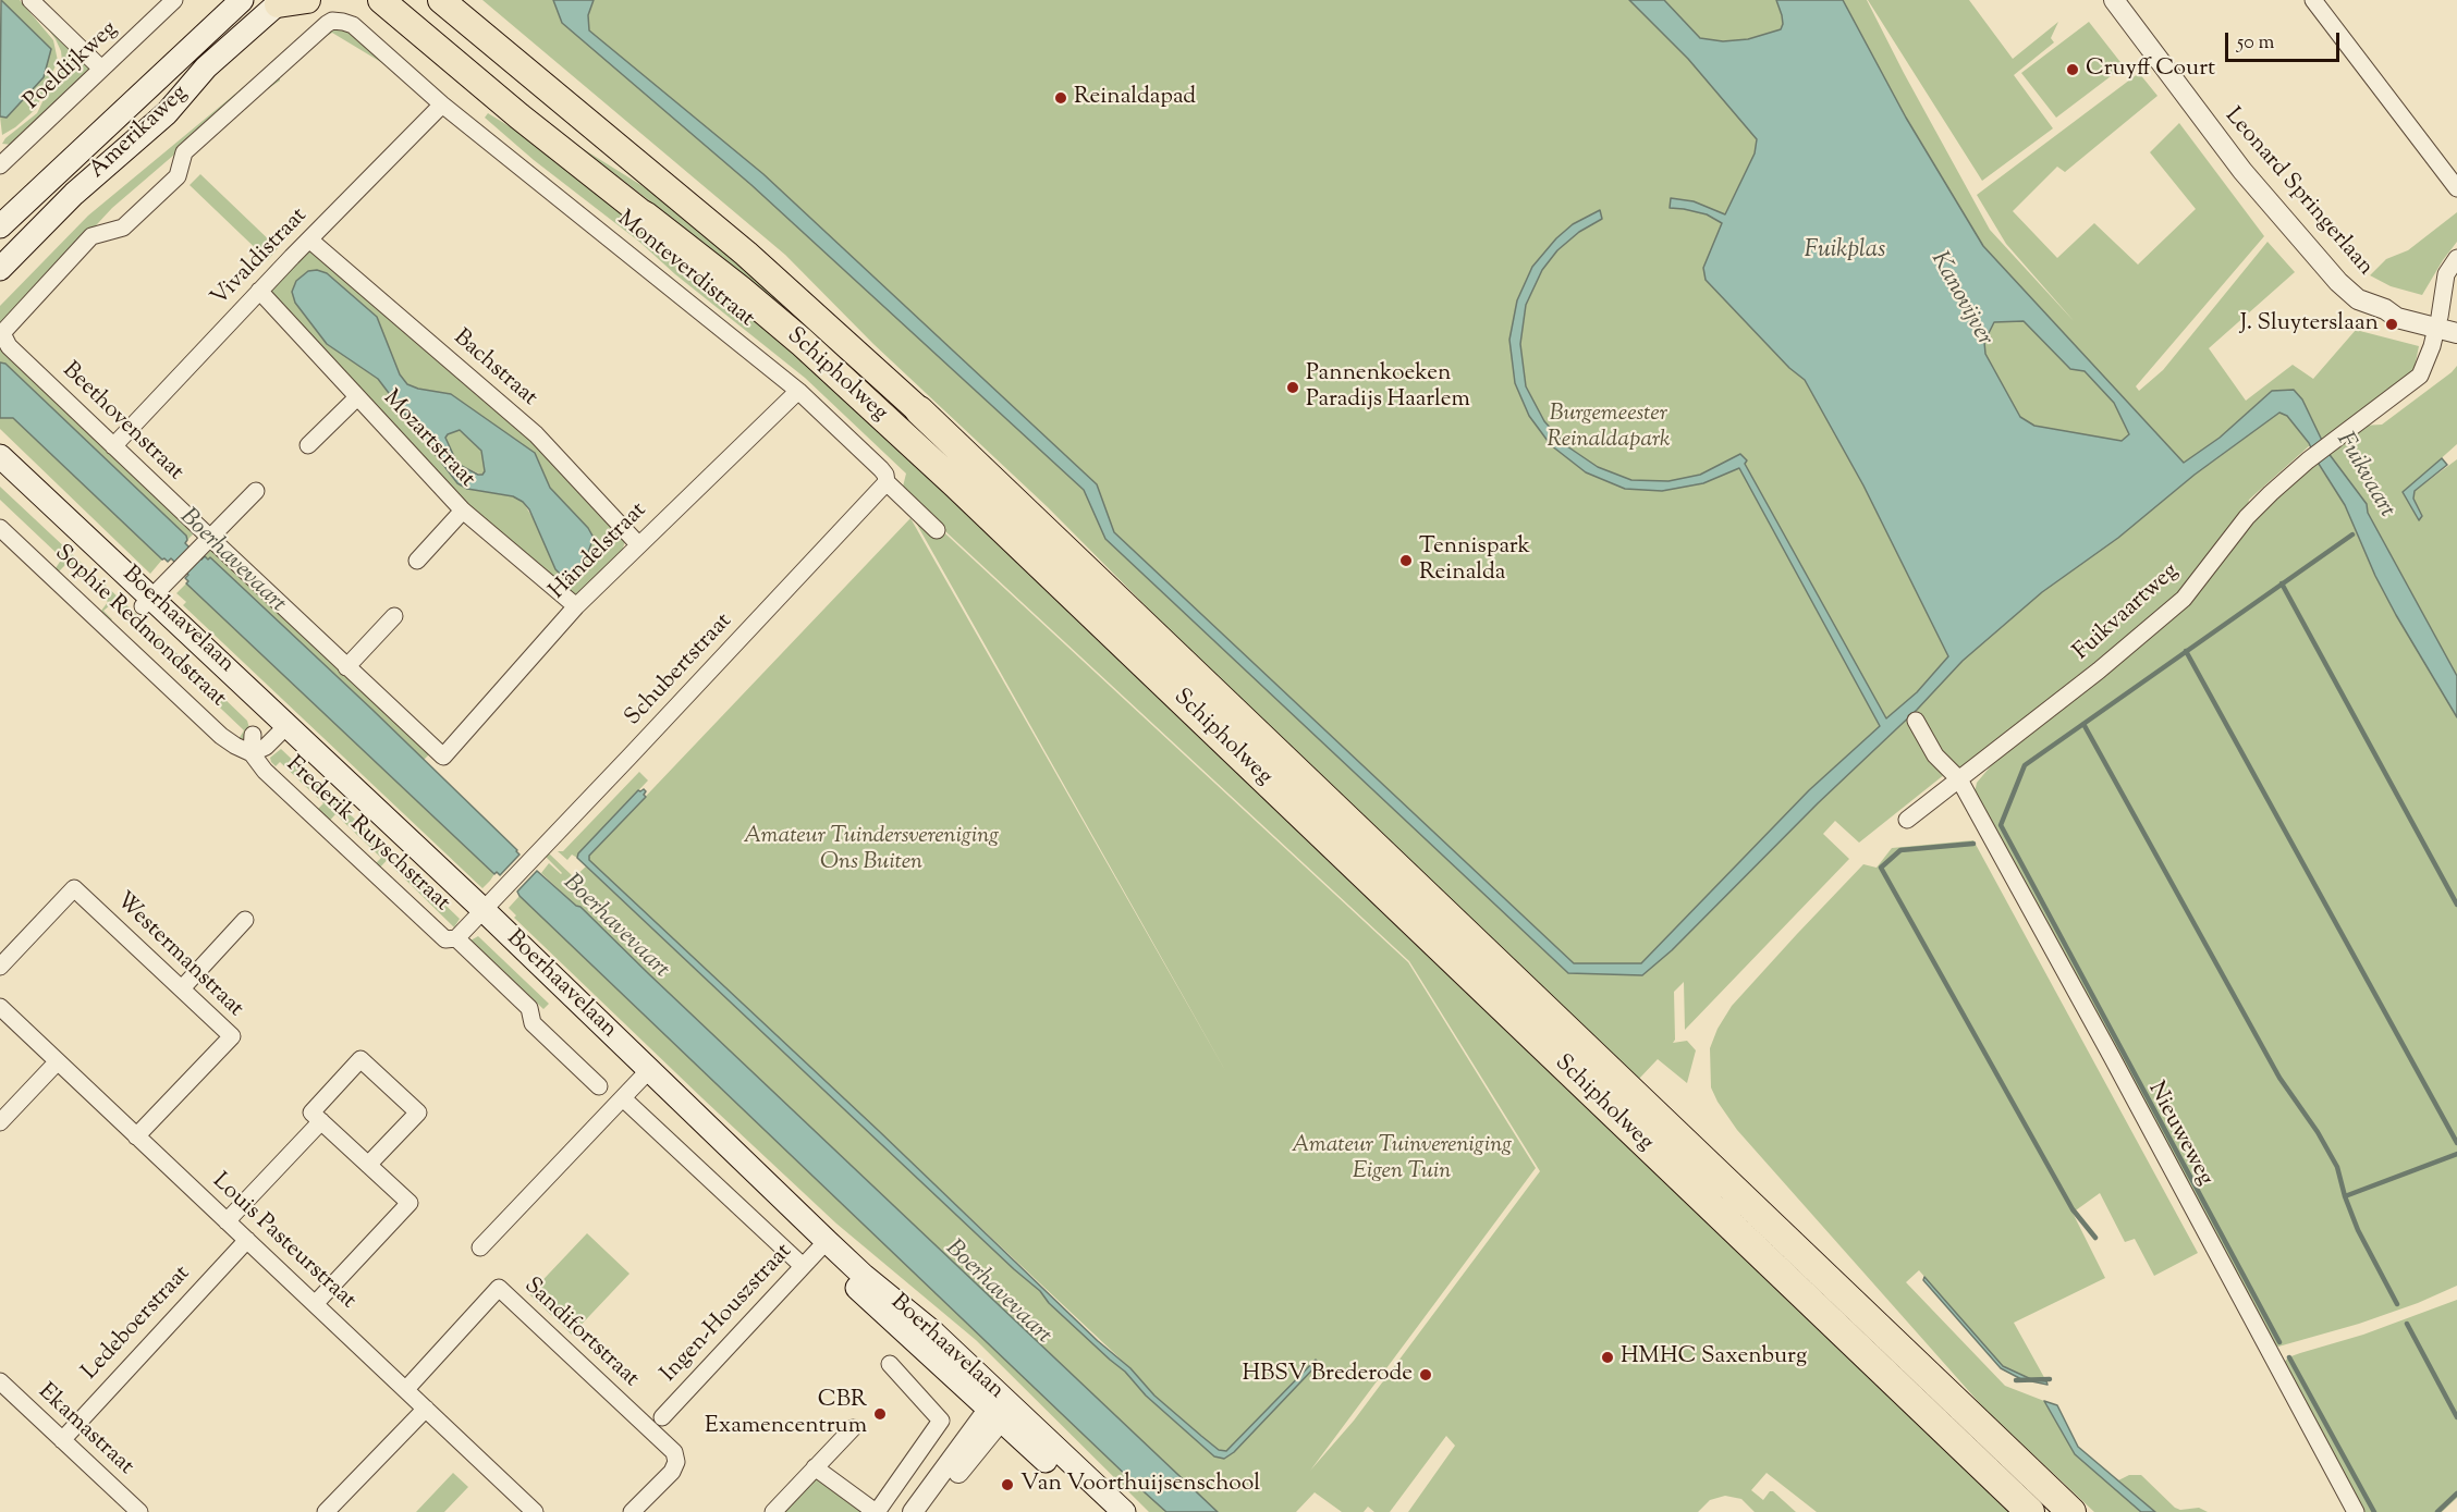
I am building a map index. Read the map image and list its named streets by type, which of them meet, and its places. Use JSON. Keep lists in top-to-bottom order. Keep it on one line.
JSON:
{"streets":{"highway":["Schipholweg"],"main road":["Amerikaweg","Boerhaavelaan"],"street":["Poeldijkweg","Leonard Springerlaan","Vivaldistraat","Monteverdistraat","Bachstraat","Beethovenstraat","Mozartstraat","Händelstraat","Fuikvaartweg","Sophie Redmondstraat","Schubertstraat","Frederik Ruyschstraat","Westermanstraat","Nieuweweg","Louis Pasteurstraat","Ingen-Houszstraat","Ledeboerstraat","Sandifortstraat","Ekamastraat"]},"crossings":[["Leonard Springerlaan","Fuikvaartweg"],["Vivaldistraat","Monteverdistraat"],["Vivaldistraat","Bachstraat"],["Vivaldistraat","Beethovenstraat"],["Vivaldistraat","Mozartstraat"],["Monteverdistraat","Beethovenstraat"],["Monteverdistraat","Händelstraat"],["Monteverdistraat","Schubertstraat"],["Bachstraat","Händelstraat"],["Beethovenstraat","Händelstraat"],["Mozartstraat","Händelstraat"],["Fuikvaartweg","Nieuweweg"],["Boerhaavelaan","Schubertstraat"],["Boerhaavelaan","Frederik Ruyschstraat"],["Boerhaavelaan","Ingen-Houszstraat"],["Sophie Redmondstraat","Frederik Ruyschstraat"],["Schubertstraat","Frederik Ruyschstraat"],["Westermanstraat","Louis Pasteurstraat"],["Louis Pasteurstraat","Ledeboerstraat"],["Louis Pasteurstraat","Sandifortstraat"],["Ledeboerstraat","Ekamastraat"]],"water":["Fuikplas","Kanovijver","Fuikvaart","Boerhavevaart"],"parks":["Burgemeester Reinaldapark","Amateur Tuindersvereniging Ons Buiten","Amateur Tuinvereniging Eigen Tuin"],"places":["Cruyff Court","Reinaldapad","J. Sluyterslaan","Pannenkoeken Paradijs Haarlem","Tennispark Reinalda","HMHC Saxenburg","HBSV Brederode","CBR Examencentrum","Van Voorthuijsenschool"],"scale_bar":"50 m"}
